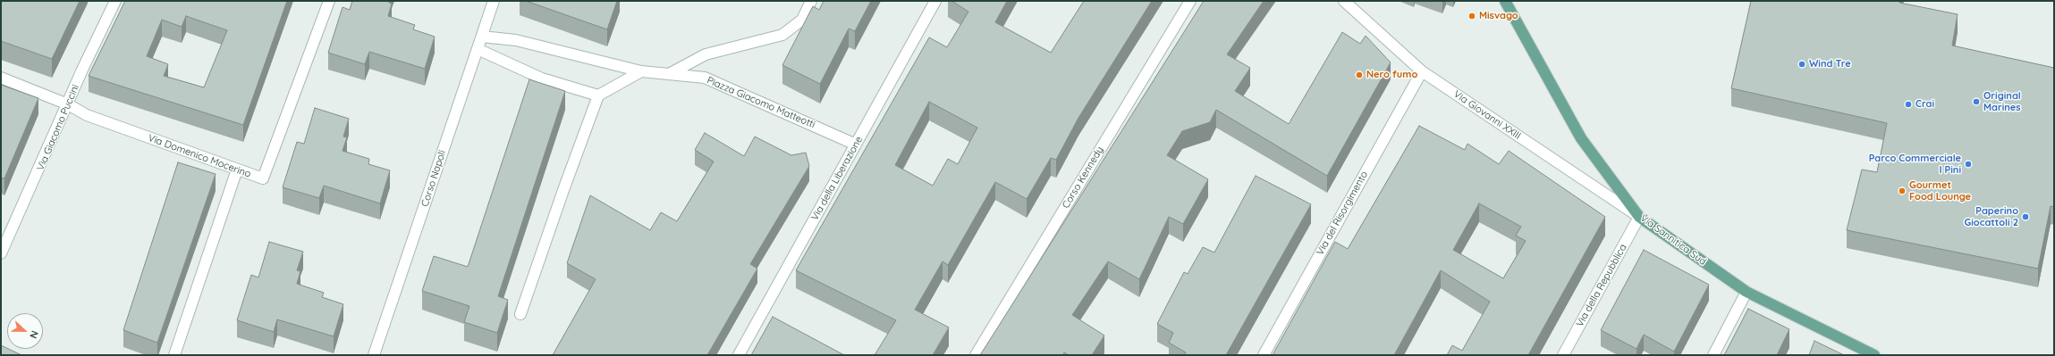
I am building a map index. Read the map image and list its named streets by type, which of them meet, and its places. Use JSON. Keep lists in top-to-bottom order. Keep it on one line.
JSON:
{"streets":{"main road":["Via Sannitica Sud"],"street":["Piazza Giacomo Matteotti","Via Giovanni XXIII","Via Giacomo Puccini","Via Domenico Mocerino","Corso Kennedy","Corso Napoli","Via della Liberazione","Via del Risorgimento","Via della Repubblica"]},"crossings":[["Piazza Giacomo Matteotti","Corso Napoli"],["Piazza Giacomo Matteotti","Via della Liberazione"],["Via Giovanni XXIII","Via del Risorgimento"],["Via Giovanni XXIII","Via Sannitica Sud"],["Via Giovanni XXIII","Via della Repubblica"],["Via Giacomo Puccini","Via Domenico Mocerino"],["Via Sannitica Sud","Via della Repubblica"]],"places":["Misvago","Wind Tre","Nero fumo","Original Marines","Crai","Parco Commerciale I Pini","Gourmet Food Lounge","Paperino Giocattoli 2"],"north":"right"}
